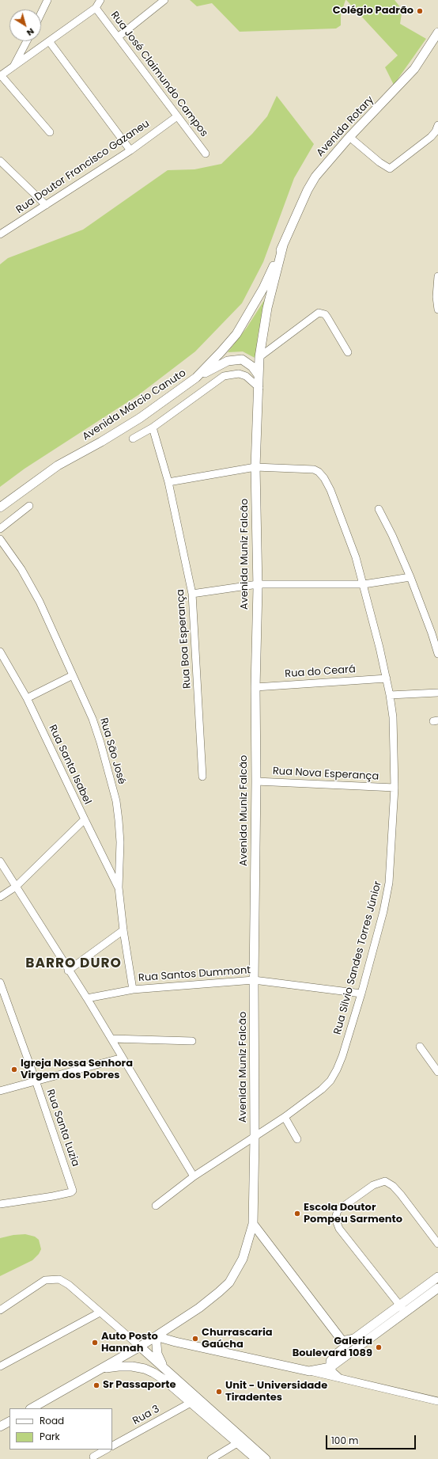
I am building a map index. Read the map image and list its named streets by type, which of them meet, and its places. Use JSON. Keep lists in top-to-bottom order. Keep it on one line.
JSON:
{"streets":{"main road":["Avenida Rotary","Avenida Márcio Canuto","Avenida Muniz Falcão"],"street":["Rua José Claimundo Campos","Rua Doutor Francisco Gazaneu","Rua Boa Esperança","Rua do Ceará","Rua São José","Rua Santa Isabel","Rua Nova Esperança","Rua Silvio Sandes Torres Júnior","Rua Santos Dummont","Rua Santa Luzia","Rua 3"]},"crossings":[["Rua José Claimundo Campos","Rua Doutor Francisco Gazaneu"],["Avenida Rotary","Avenida Márcio Canuto"],["Avenida Rotary","Avenida Muniz Falcão"],["Avenida Márcio Canuto","Avenida Muniz Falcão"],["Avenida Muniz Falcão","Rua do Ceará"],["Avenida Muniz Falcão","Rua Nova Esperança"],["Avenida Muniz Falcão","Rua Silvio Sandes Torres Júnior"],["Avenida Muniz Falcão","Rua Santos Dummont"],["Rua Boa Esperança","Rua Silvio Sandes Torres Júnior"],["Rua do Ceará","Rua Silvio Sandes Torres Júnior"],["Rua São José","Rua Santa Isabel"],["Rua São José","Rua Santos Dummont"],["Rua Nova Esperança","Rua Silvio Sandes Torres Júnior"],["Rua Silvio Sandes Torres Júnior","Rua Santos Dummont"]],"districts":["BARRO DURO"],"places":["Colégio Padrão","Igreja Nossa Senhora Virgem dos Pobres","Escola Doutor Pompeu Sarmento","Churrascaria Gaúcha","Auto Posto Hannah","Galeria Boulevard 1089","Sr Passaporte","Unit - Universidade Tiradentes"],"legend":["Road","Park"],"scale_bar":"100 m","north":"bottom right"}
